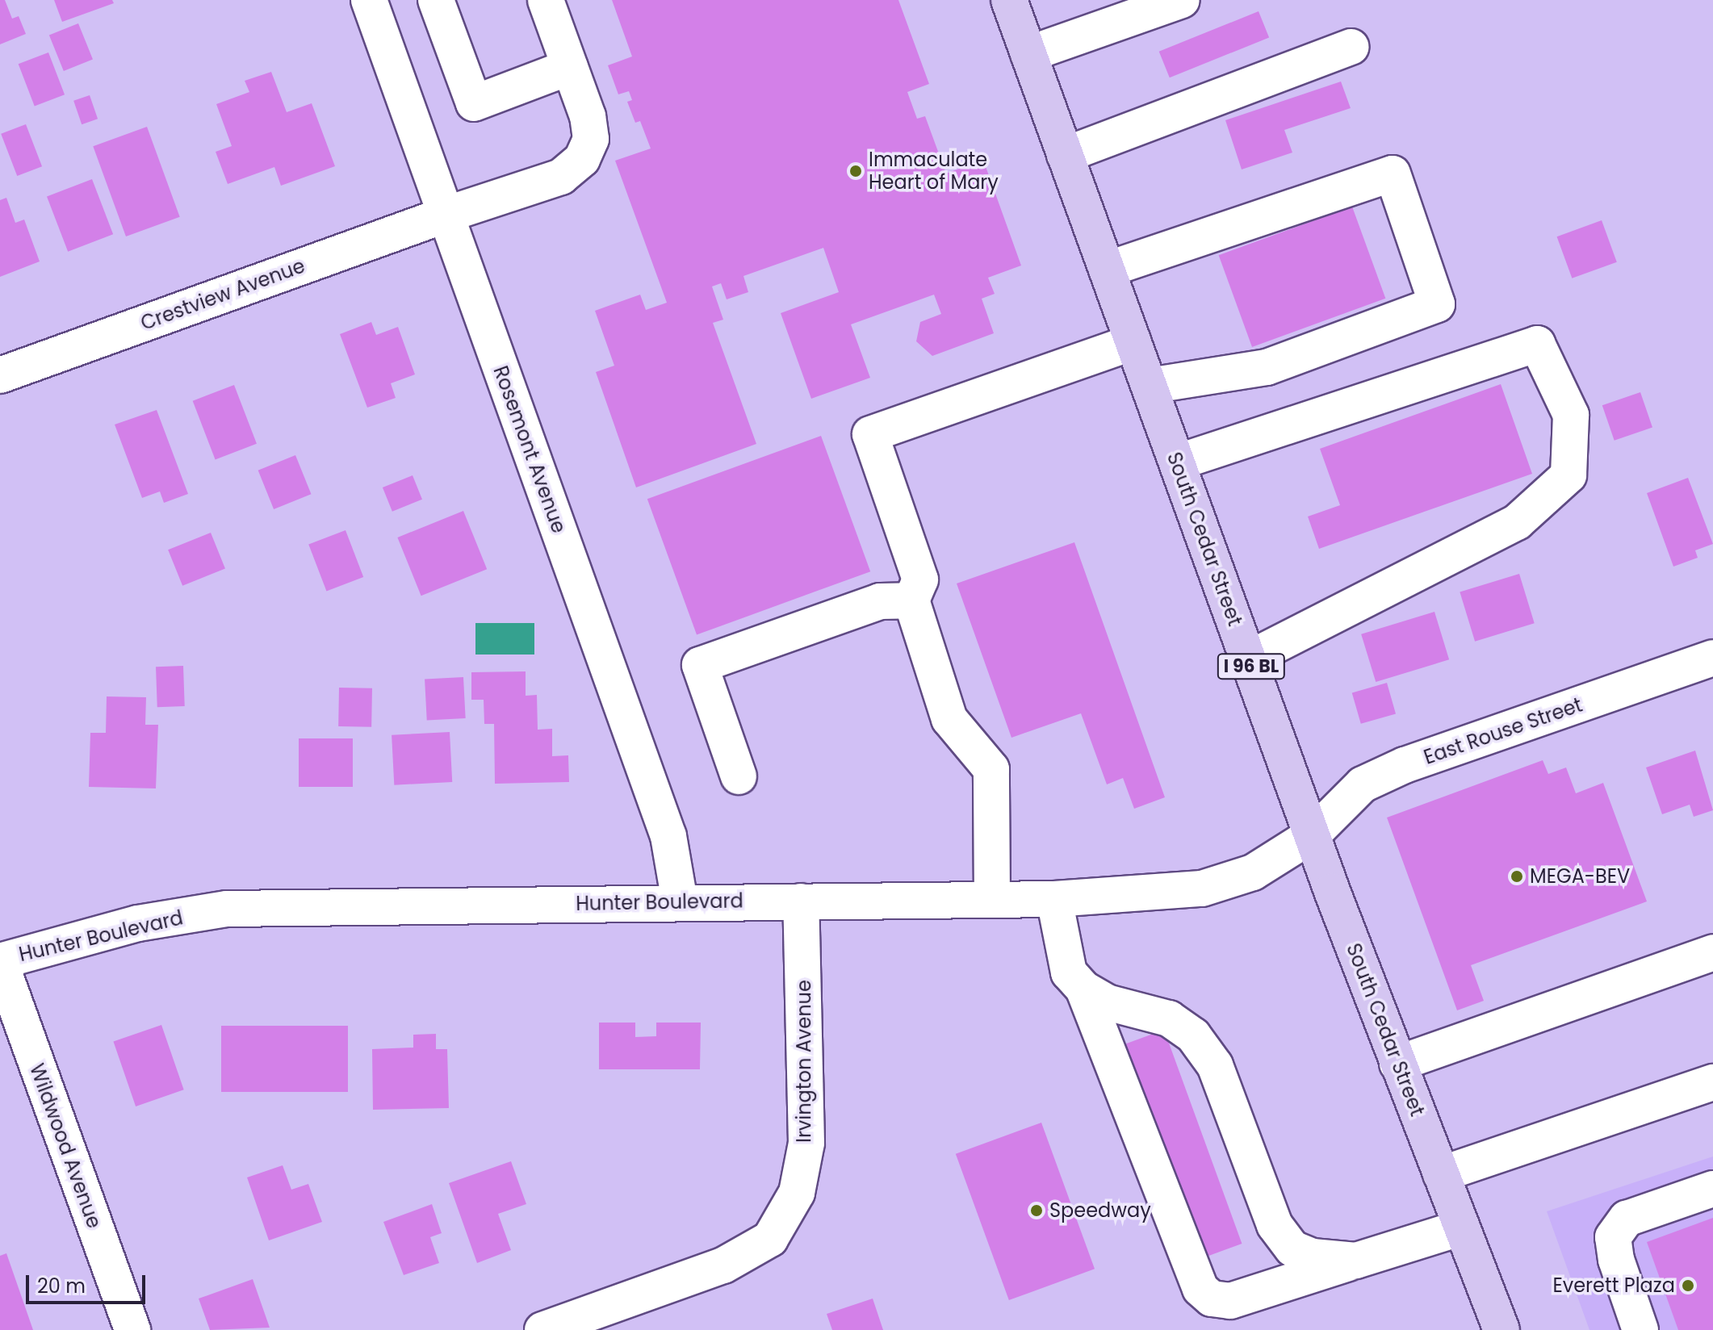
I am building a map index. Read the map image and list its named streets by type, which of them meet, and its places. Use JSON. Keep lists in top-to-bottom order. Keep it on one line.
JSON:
{"streets":{"main road":["South Cedar Street","I 96 BL"],"street":["Crestview Avenue","Rosemont Avenue","East Rouse Street","Hunter Boulevard","Irvington Avenue","Wildwood Avenue"]},"crossings":[["Crestview Avenue","Rosemont Avenue"],["Rosemont Avenue","Hunter Boulevard"],["South Cedar Street","East Rouse Street"],["South Cedar Street","Hunter Boulevard"],["East Rouse Street","Hunter Boulevard"],["Hunter Boulevard","Irvington Avenue"],["Hunter Boulevard","Wildwood Avenue"]],"places":["Immaculate Heart of Mary","MEGA-BEV","Speedway","Everett Plaza"],"scale_bar":"20 m"}
